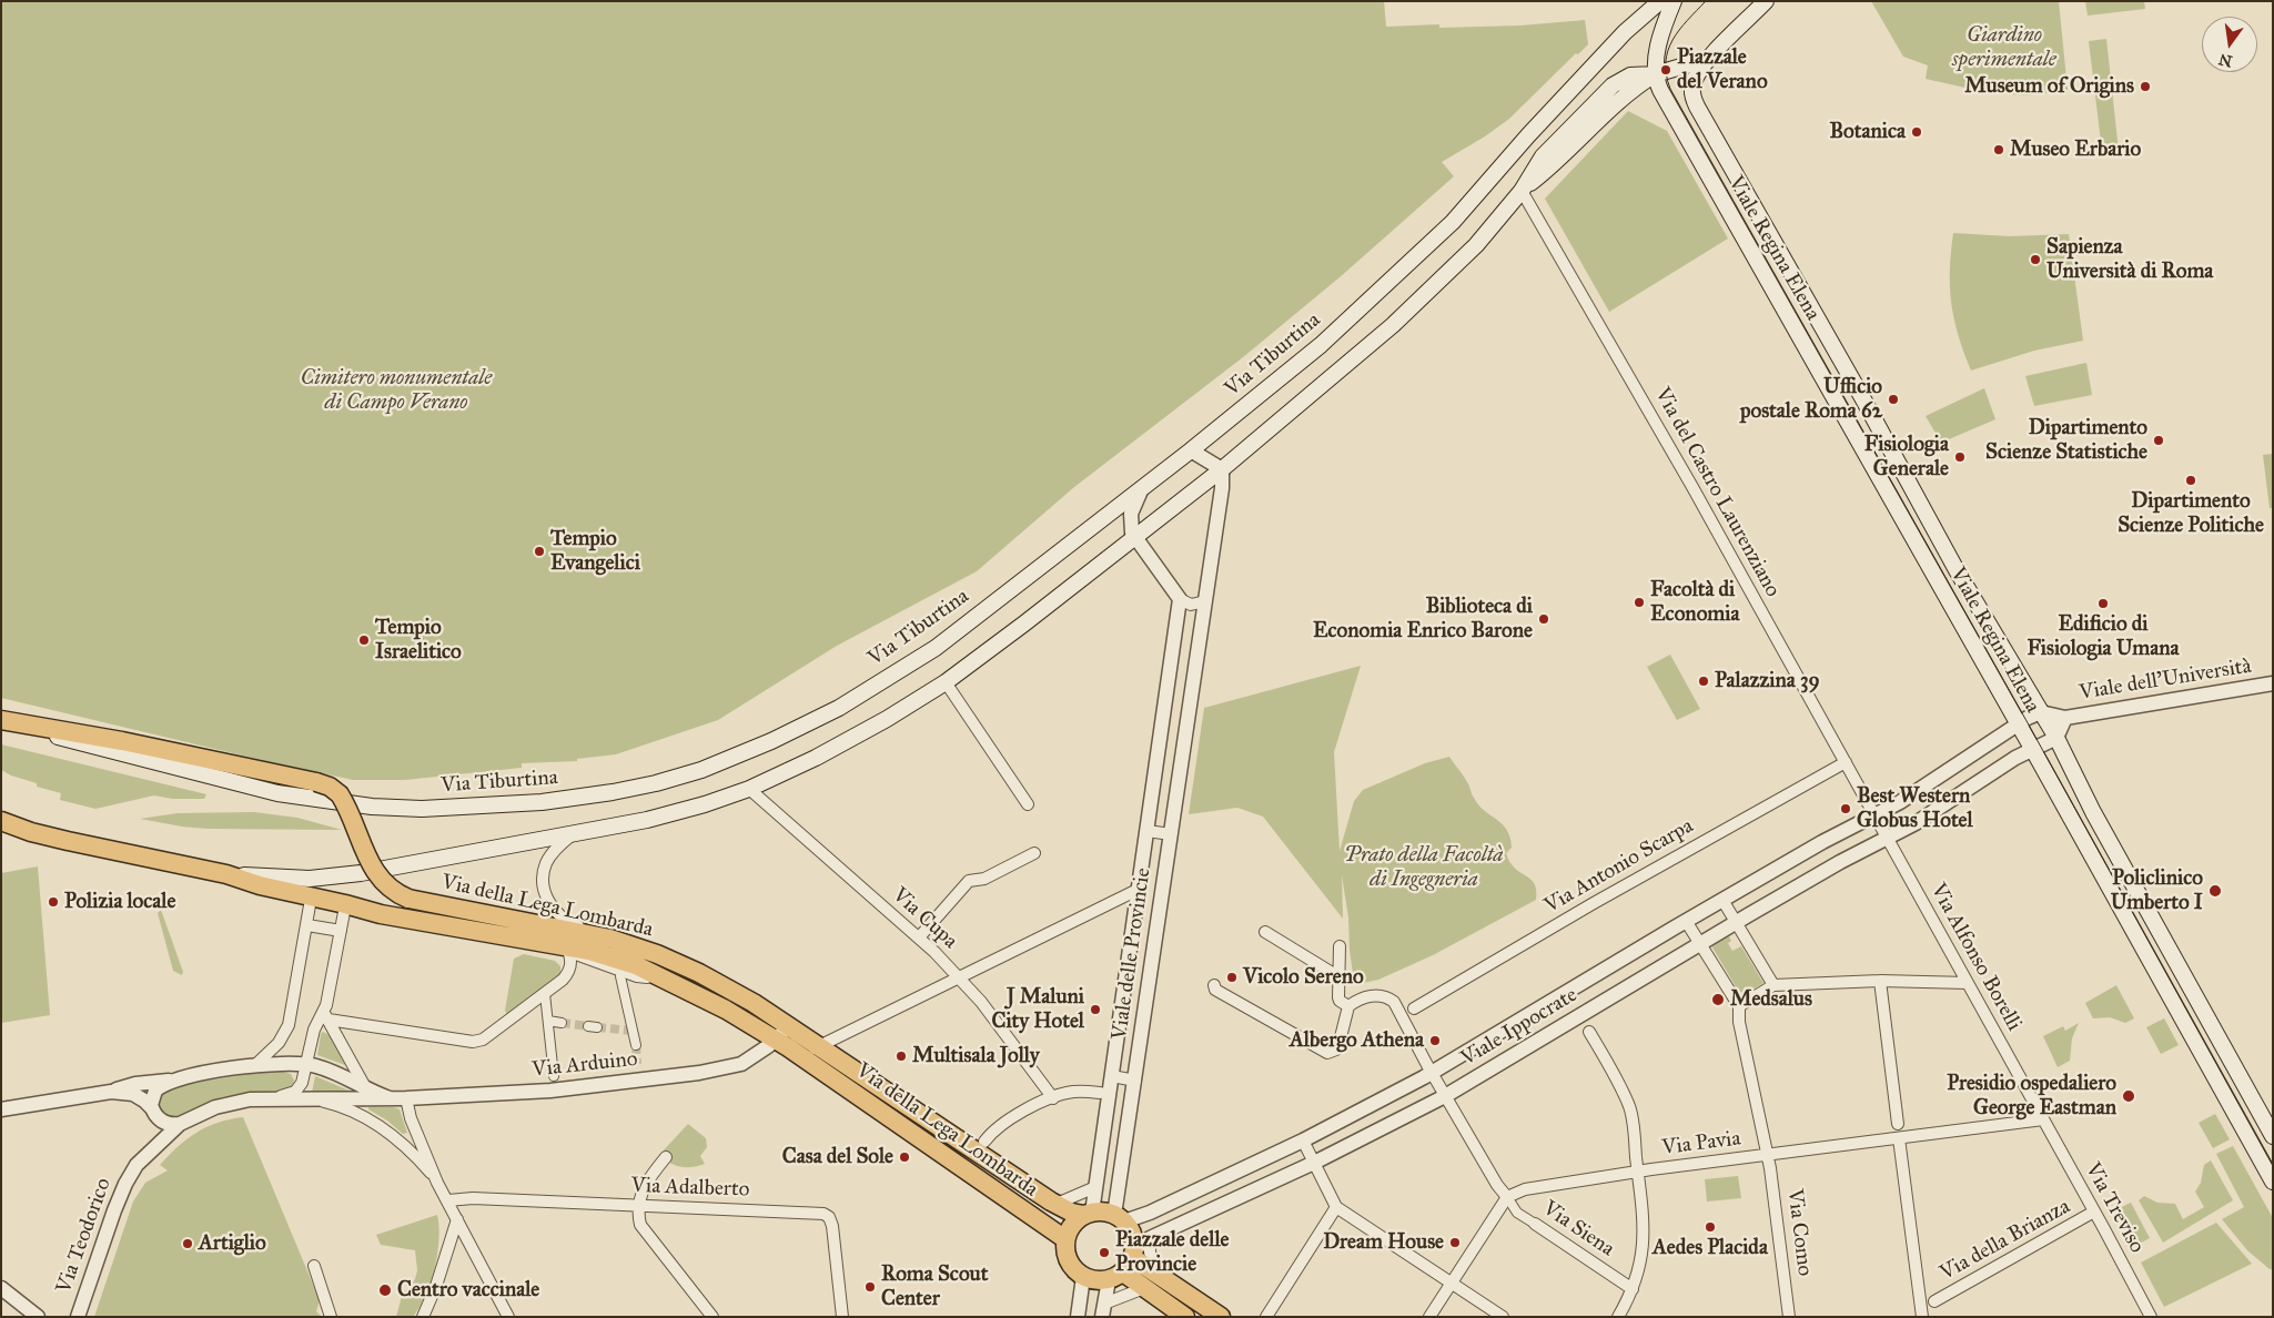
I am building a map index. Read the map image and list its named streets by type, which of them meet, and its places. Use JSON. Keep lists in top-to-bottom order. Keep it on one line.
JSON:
{"streets":{"main road":["Viale Regina Elena","Via Tiburtina","Via della Lega Lombarda"],"street":["Via del Castro Laurenziano","Viale dell'Università","Via Antonio Scarpa","Via Cupa","Viale delle Provincie","Via Alfonso Borelli","Viale Ippocrate","Via Arduino","Via Pavia","Via Adalberto","Via Treviso","Via Siena","Via Como","Via Teodorico","Via della Brianza"]},"crossings":[["Viale Regina Elena","Viale dell'Università"],["Viale Regina Elena","Viale Ippocrate"],["Via Tiburtina","Via della Lega Lombarda"],["Via del Castro Laurenziano","Via Antonio Scarpa"],["Via del Castro Laurenziano","Via Alfonso Borelli"],["Via del Castro Laurenziano","Viale Ippocrate"],["Via della Lega Lombarda","Viale delle Provincie"],["Via della Lega Lombarda","Viale Ippocrate"],["Via della Lega Lombarda","Via Arduino"],["Viale delle Provincie","Viale Ippocrate"],["Via Alfonso Borelli","Viale Ippocrate"],["Via Alfonso Borelli","Via Pavia"],["Via Alfonso Borelli","Via Treviso"],["Via Arduino","Via Teodorico"],["Via Pavia","Via Treviso"],["Via Pavia","Via Siena"],["Via Pavia","Via Como"],["Via Treviso","Via della Brianza"]],"parks":["Giardino sperimentale","Cimitero monumentale di Campo Verano","Prato della Facoltà di Ingegneria"],"places":["Piazzale del Verano","Museum of Origins","Botanica","Museo Erbario","Sapienza Università di Roma","Ufficio postale Roma 62","Dipartimento Scienze Statistiche","Fisiologia Generale","Dipartimento Scienze Politiche","Tempio Evangelici","Facoltà di Economia","Edificio di Fisiologia Umana","Biblioteca di Economia Enrico Barone","Tempio Israelitico","Palazzina 39","Best Western Globus Hotel","Policlinico Umberto I","Polizia locale","Vicolo Sereno","Medsalus","J Maluni City Hotel","Albergo Athena","Multisala Jolly","Presidio ospedaliero George Eastman","Casa del Sole","Aedes Placida","Dream House","Artiglio","Piazzale delle Provincie","Roma Scout Center","Centro vaccinale"],"north":"bottom"}
